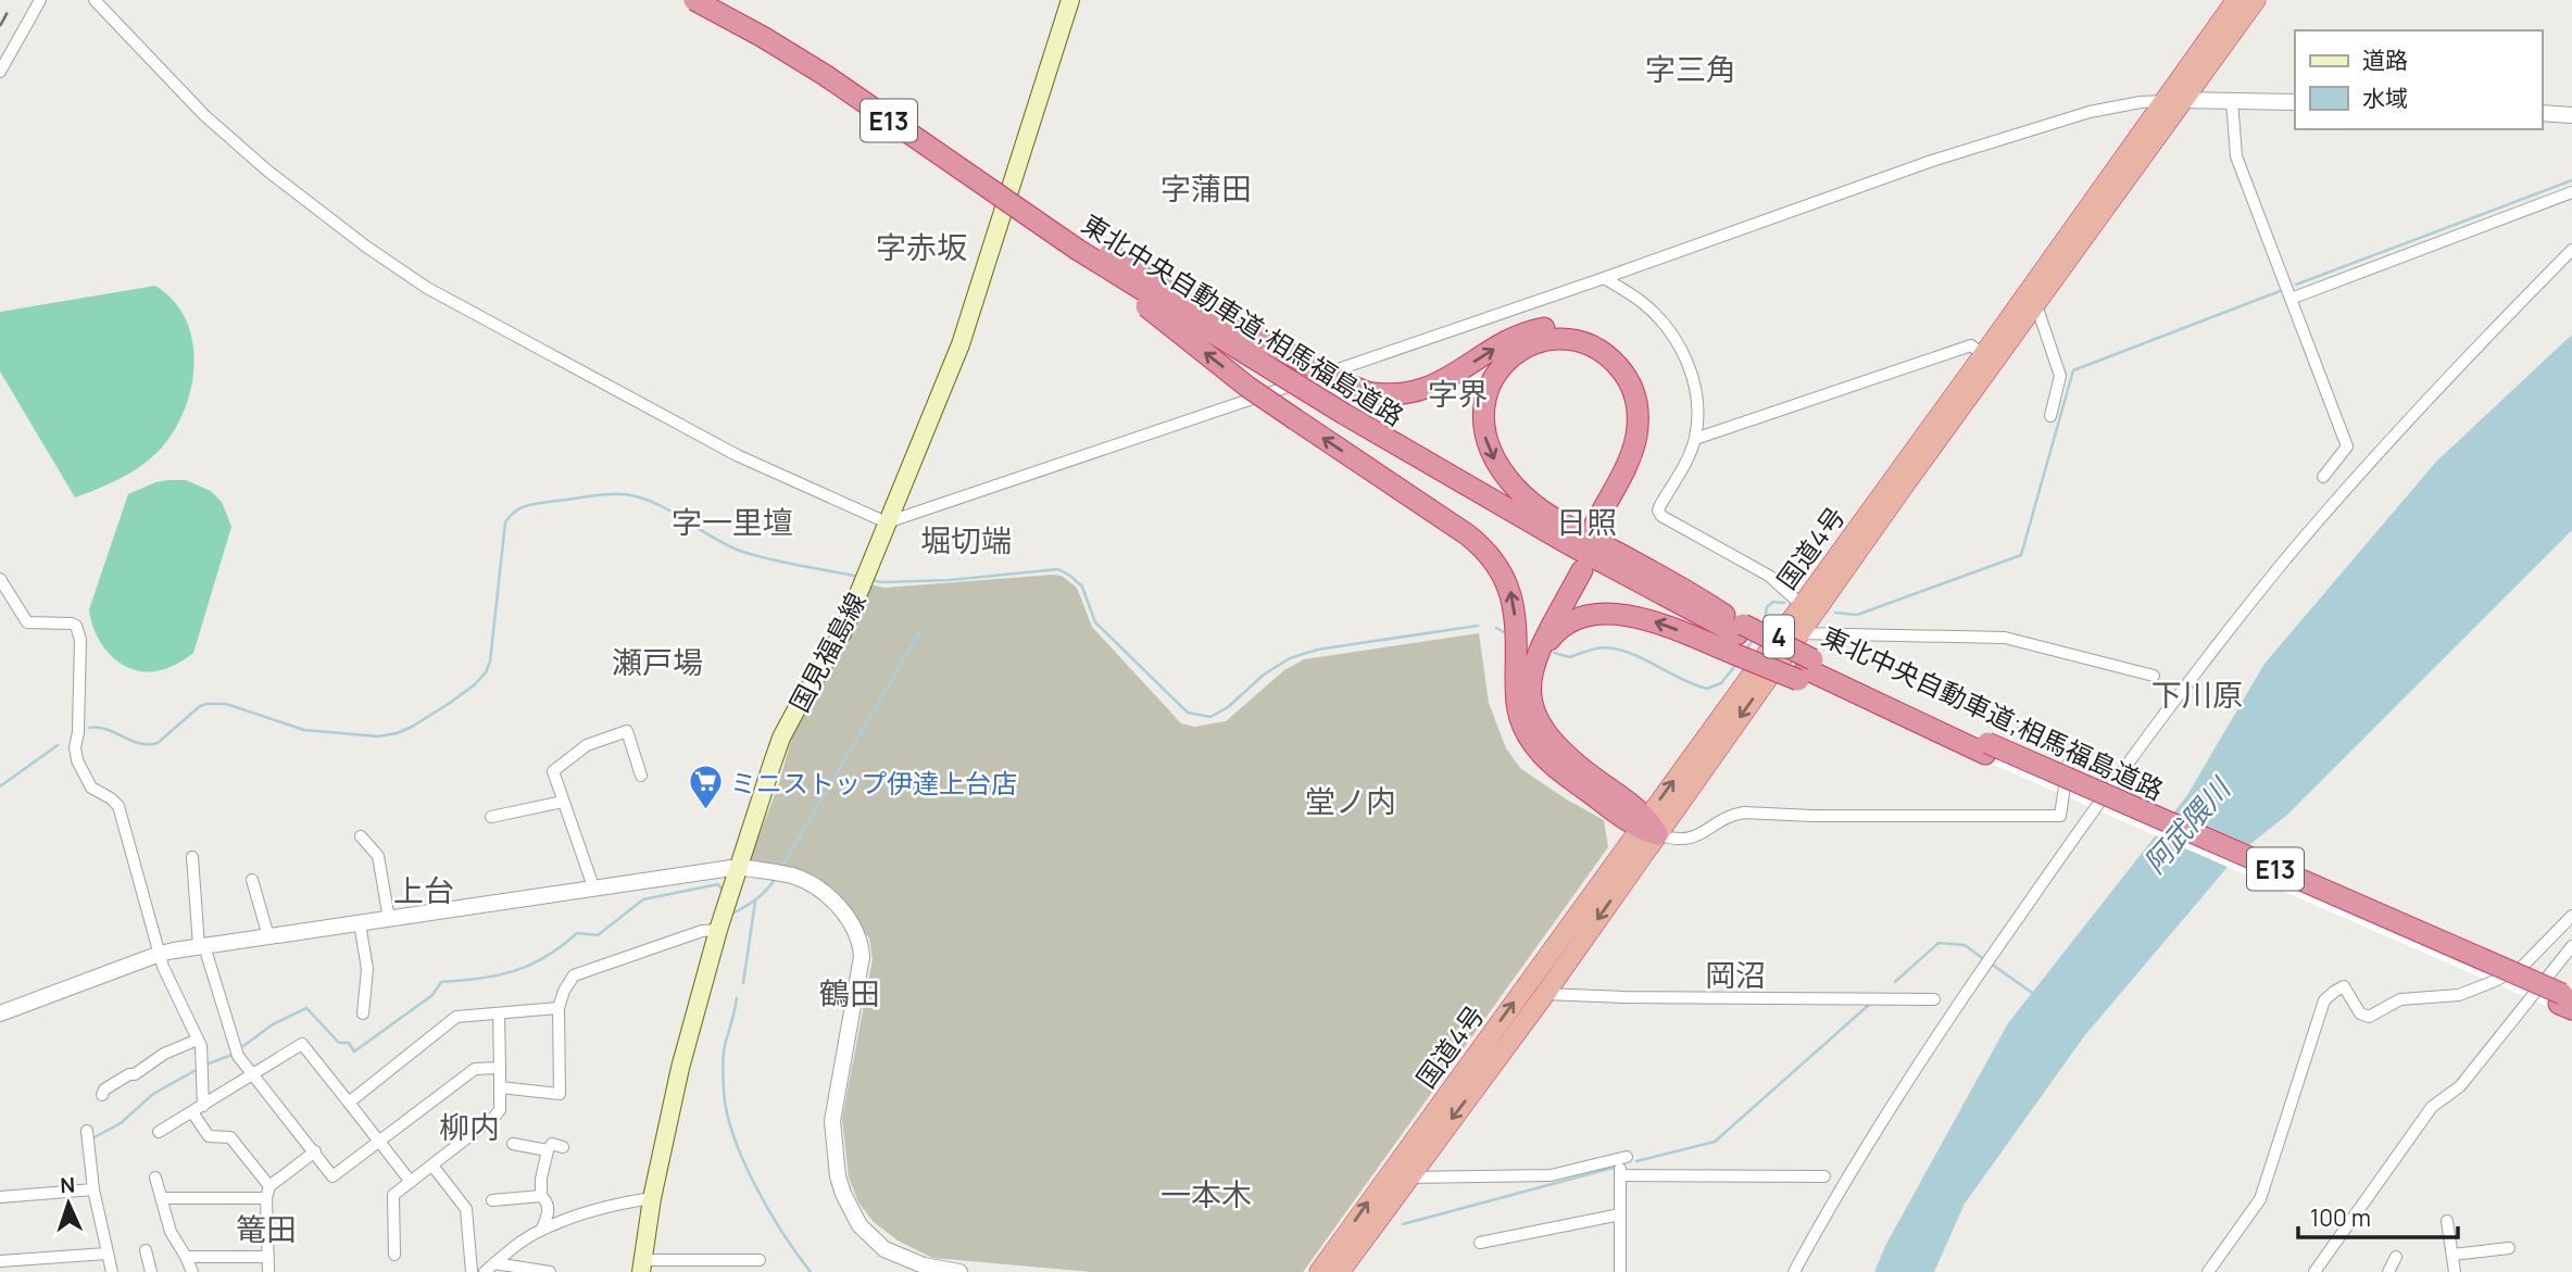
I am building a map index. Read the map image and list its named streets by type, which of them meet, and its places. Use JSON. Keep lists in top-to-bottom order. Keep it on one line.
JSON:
{"streets":{"highway":["E13","東北中央自動車道;相馬福島道路","国道4号","4"],"main road":["国見福島線"]},"districts":["字三角","字蒲田","字赤坂","字界","字一里壇","日照","堀切端","瀬戸場","下川原","堂ノ内","上台","岡沼","鶴田","柳内","一本木","篭田"],"water":["阿武隈川"],"places":{"supermarket":["ミニストップ伊達上台店"]},"legend":["道路","水域"],"scale_bar":"100 m","north":"top"}
